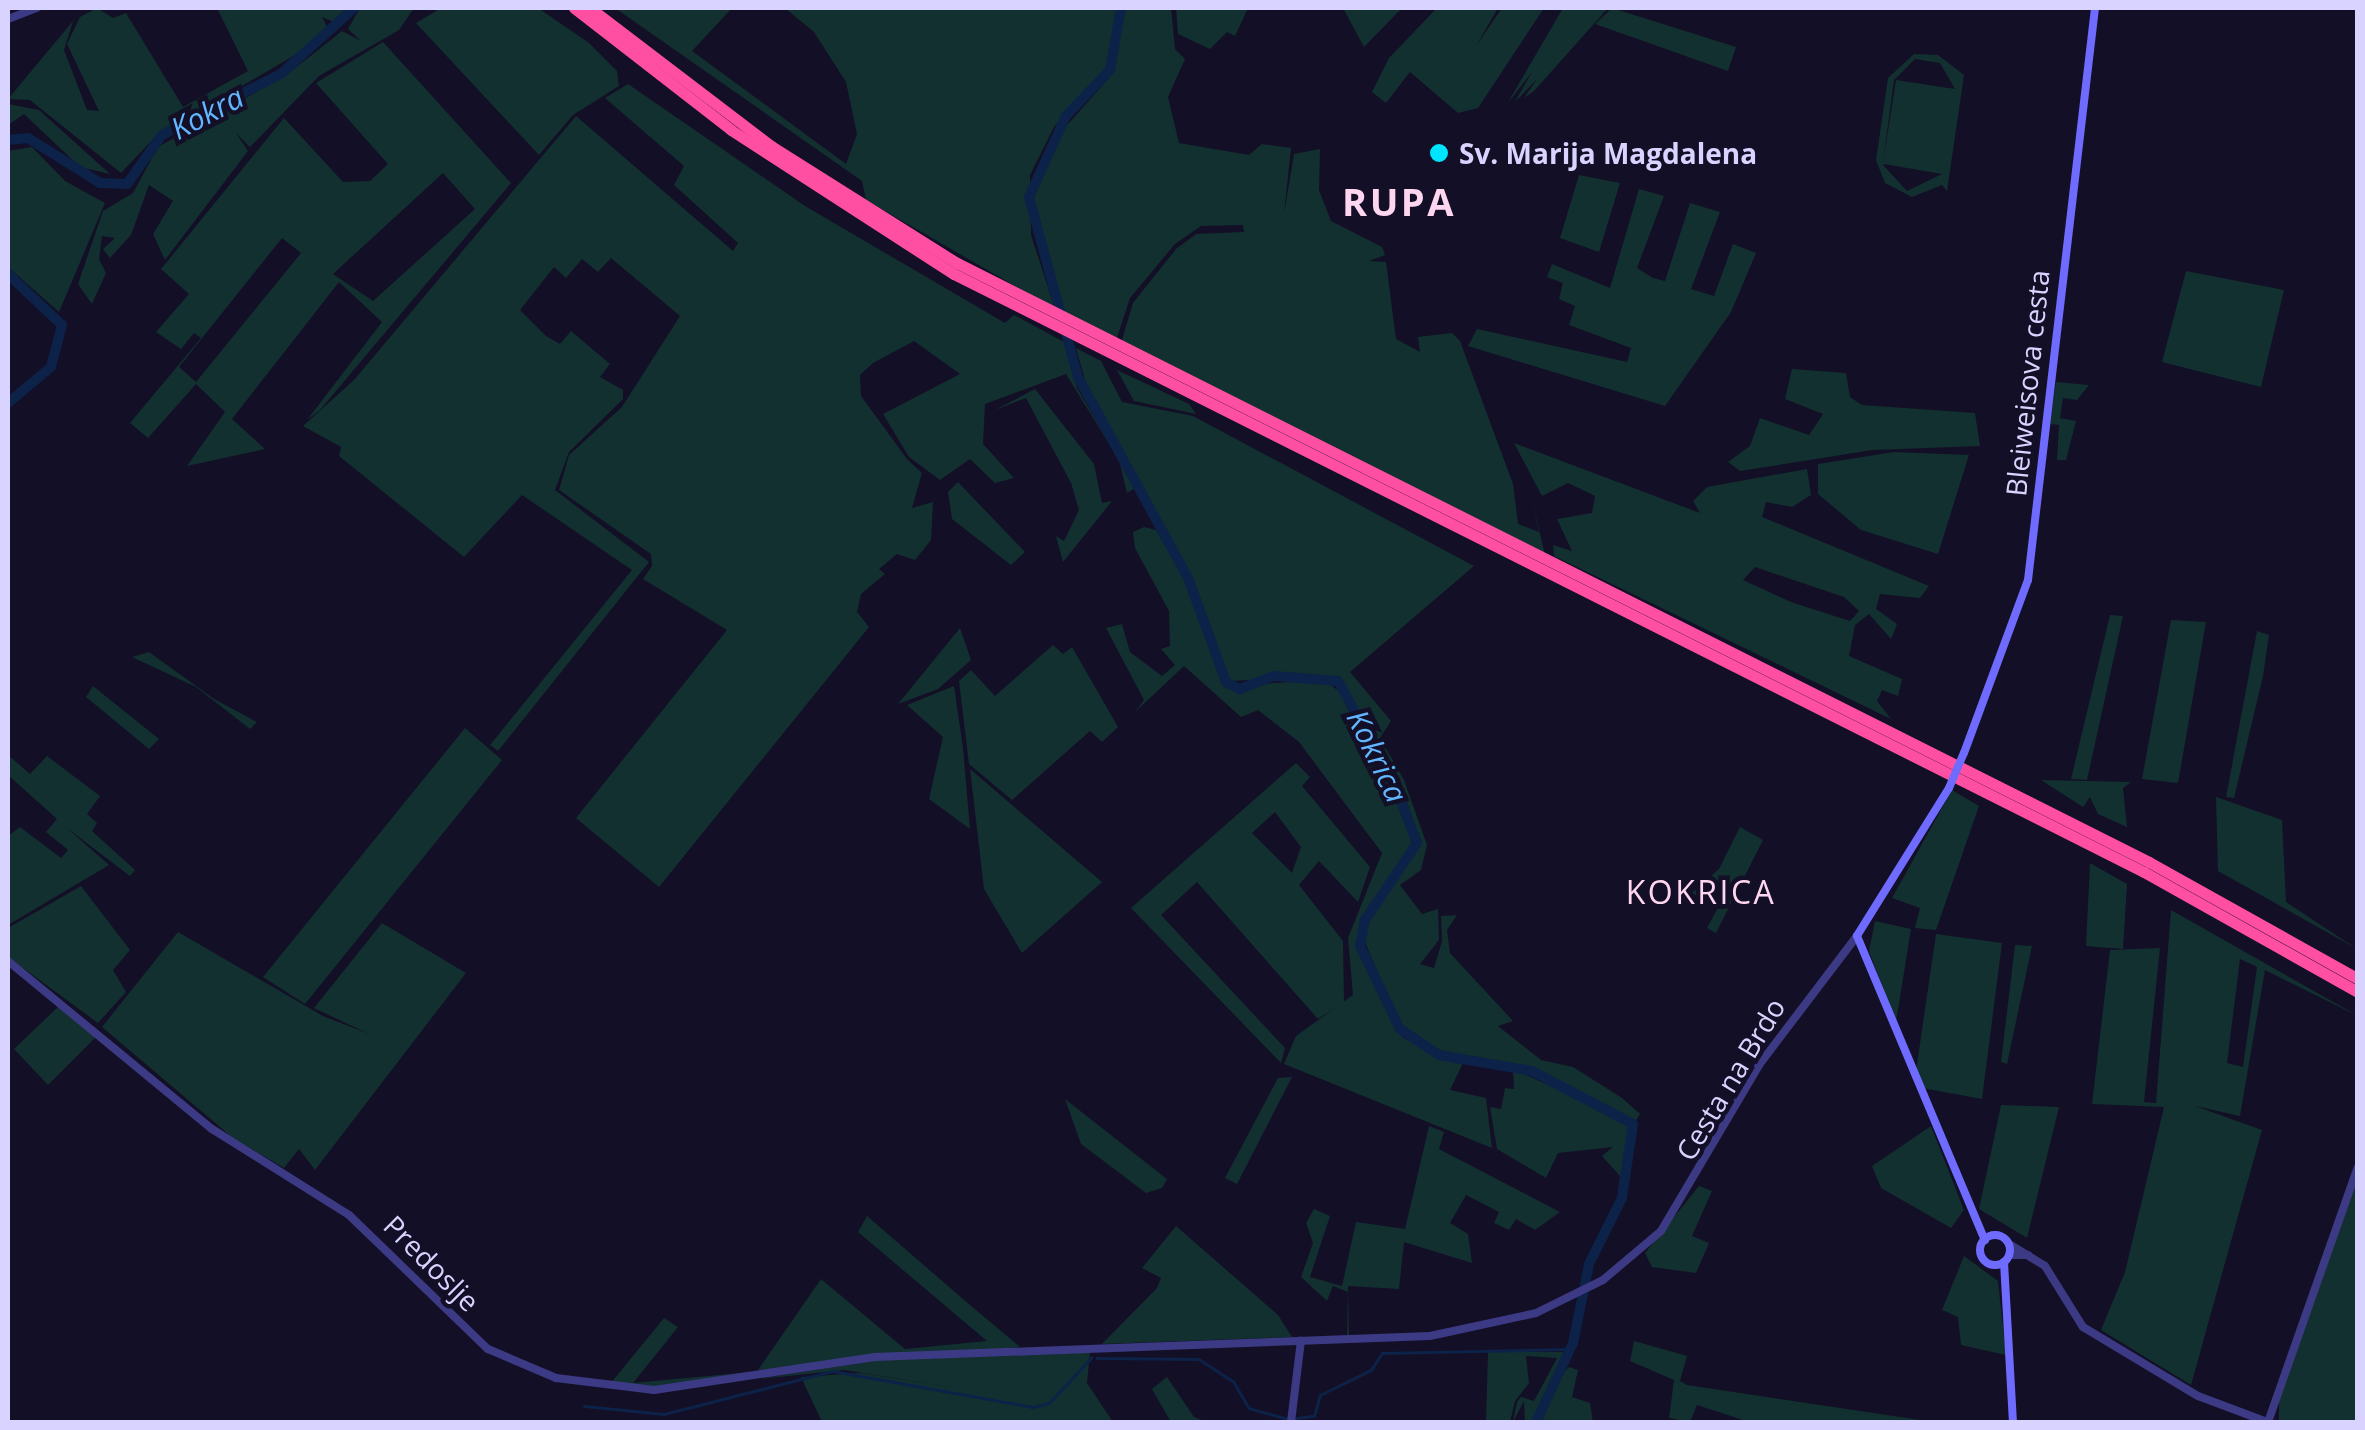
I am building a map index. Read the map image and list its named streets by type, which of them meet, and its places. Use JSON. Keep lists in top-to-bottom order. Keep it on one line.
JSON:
{"streets":{"main road":["Bleiweisova cesta"],"street":["Cesta na Brdo","Predoslje"]},"crossings":[["Bleiweisova cesta","Cesta na Brdo"],["Cesta na Brdo","Predoslje"]],"districts":["RUPA","KOKRICA"],"water":["Kokra","Kokrica"],"places":["Sv. Marija Magdalena"]}
